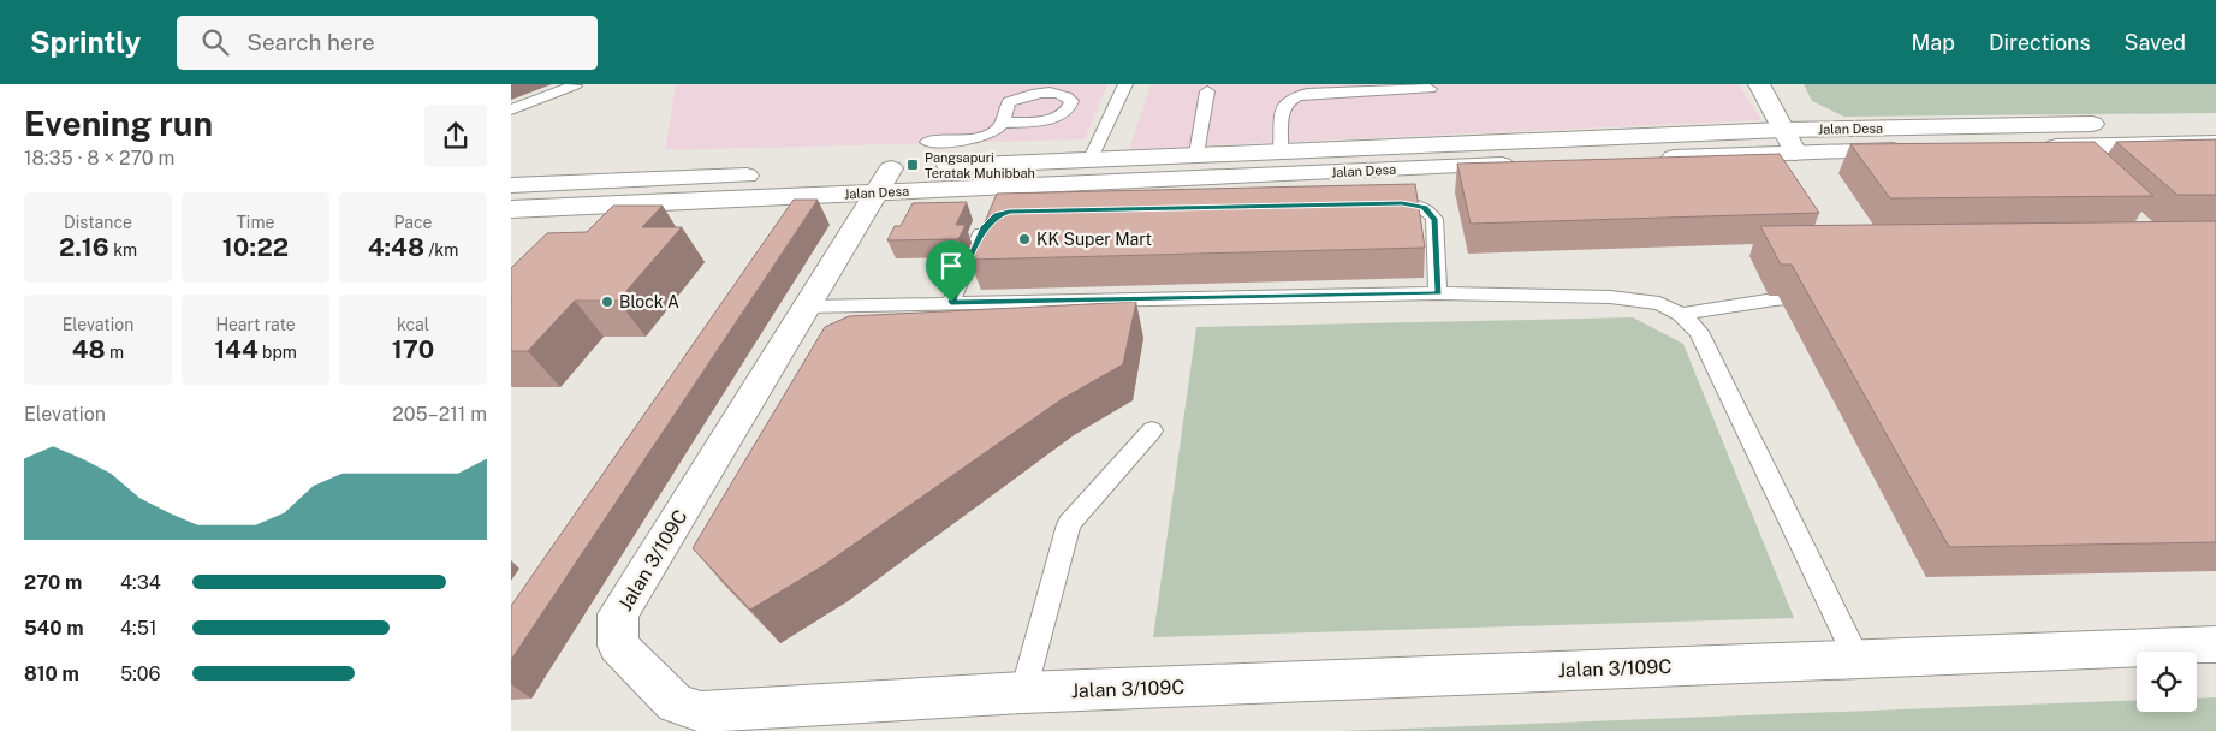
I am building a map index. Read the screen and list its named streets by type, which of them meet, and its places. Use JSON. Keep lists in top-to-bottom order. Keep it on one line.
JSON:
{"streets":{"main road":["Jalan Desa","Jalan 3/109C"]},"crossings":[["Jalan Desa","Jalan 3/109C"]],"places":{"transit":["Pangsapuri Teratak Muhibbah"],"other":["KK Super Mart","Block A"]},"page":{"header":"Sprintly","search":"Search here","nav":["Map","Directions","Saved"],"heading":["Evening run","18:35 · 8 × 270 m"],"stats":[["Distance","2.16 km"],["Time","10:22"],["Pace","4:48 /km"],["Elevation","48 m"],["Heart rate","144 bpm"],["kcal","170"]],"chart":["Elevation","205–211 m"],"list":[{"name":"270 m","note":"4:34"},{"name":"540 m","note":"4:51"},{"name":"810 m","note":"5:06"}]}}
